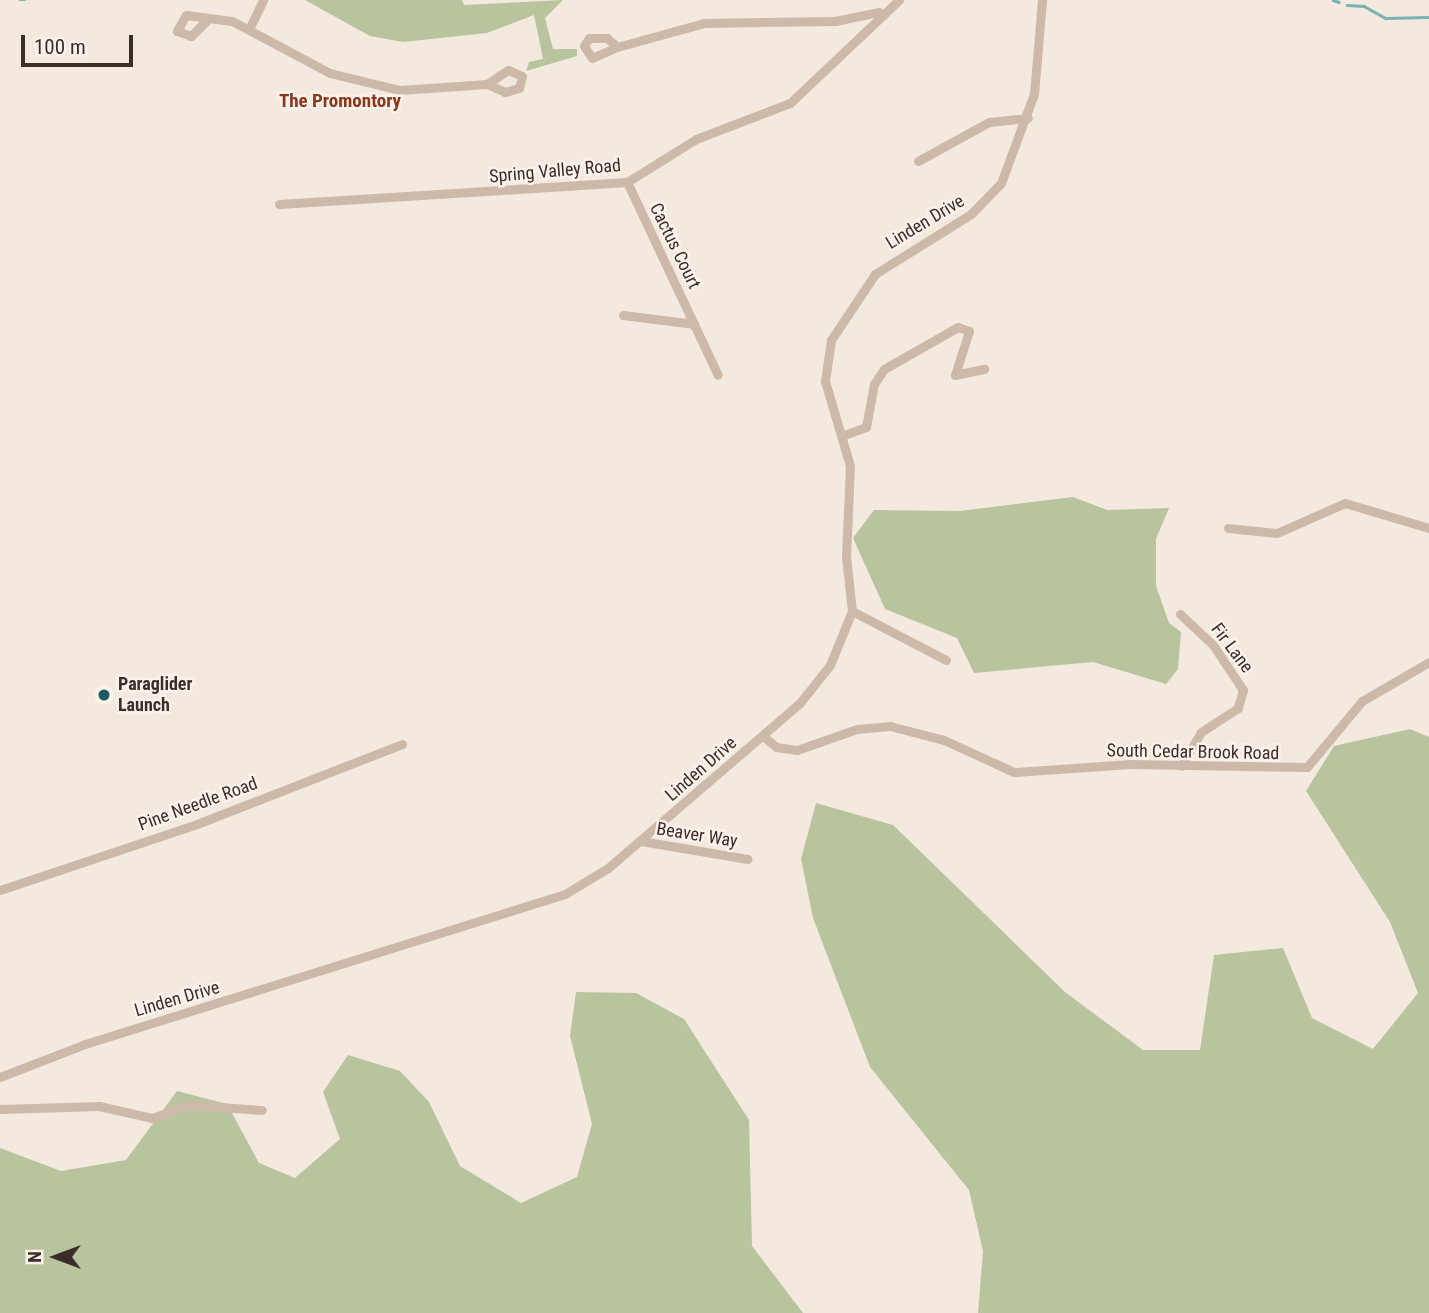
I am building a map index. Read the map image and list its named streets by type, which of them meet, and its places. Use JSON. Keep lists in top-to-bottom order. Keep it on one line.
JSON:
{"streets":{"street":["Spring Valley Road","Linden Drive","Cactus Court","Fir Lane","South Cedar Brook Road","Pine Needle Road","Beaver Way"]},"crossings":[["Spring Valley Road","Cactus Court"],["Linden Drive","South Cedar Brook Road"],["Linden Drive","Beaver Way"],["Fir Lane","South Cedar Brook Road"]],"districts":["The Promontory"],"places":["Paraglider Launch"],"scale_bar":"100 m","north":"left"}
